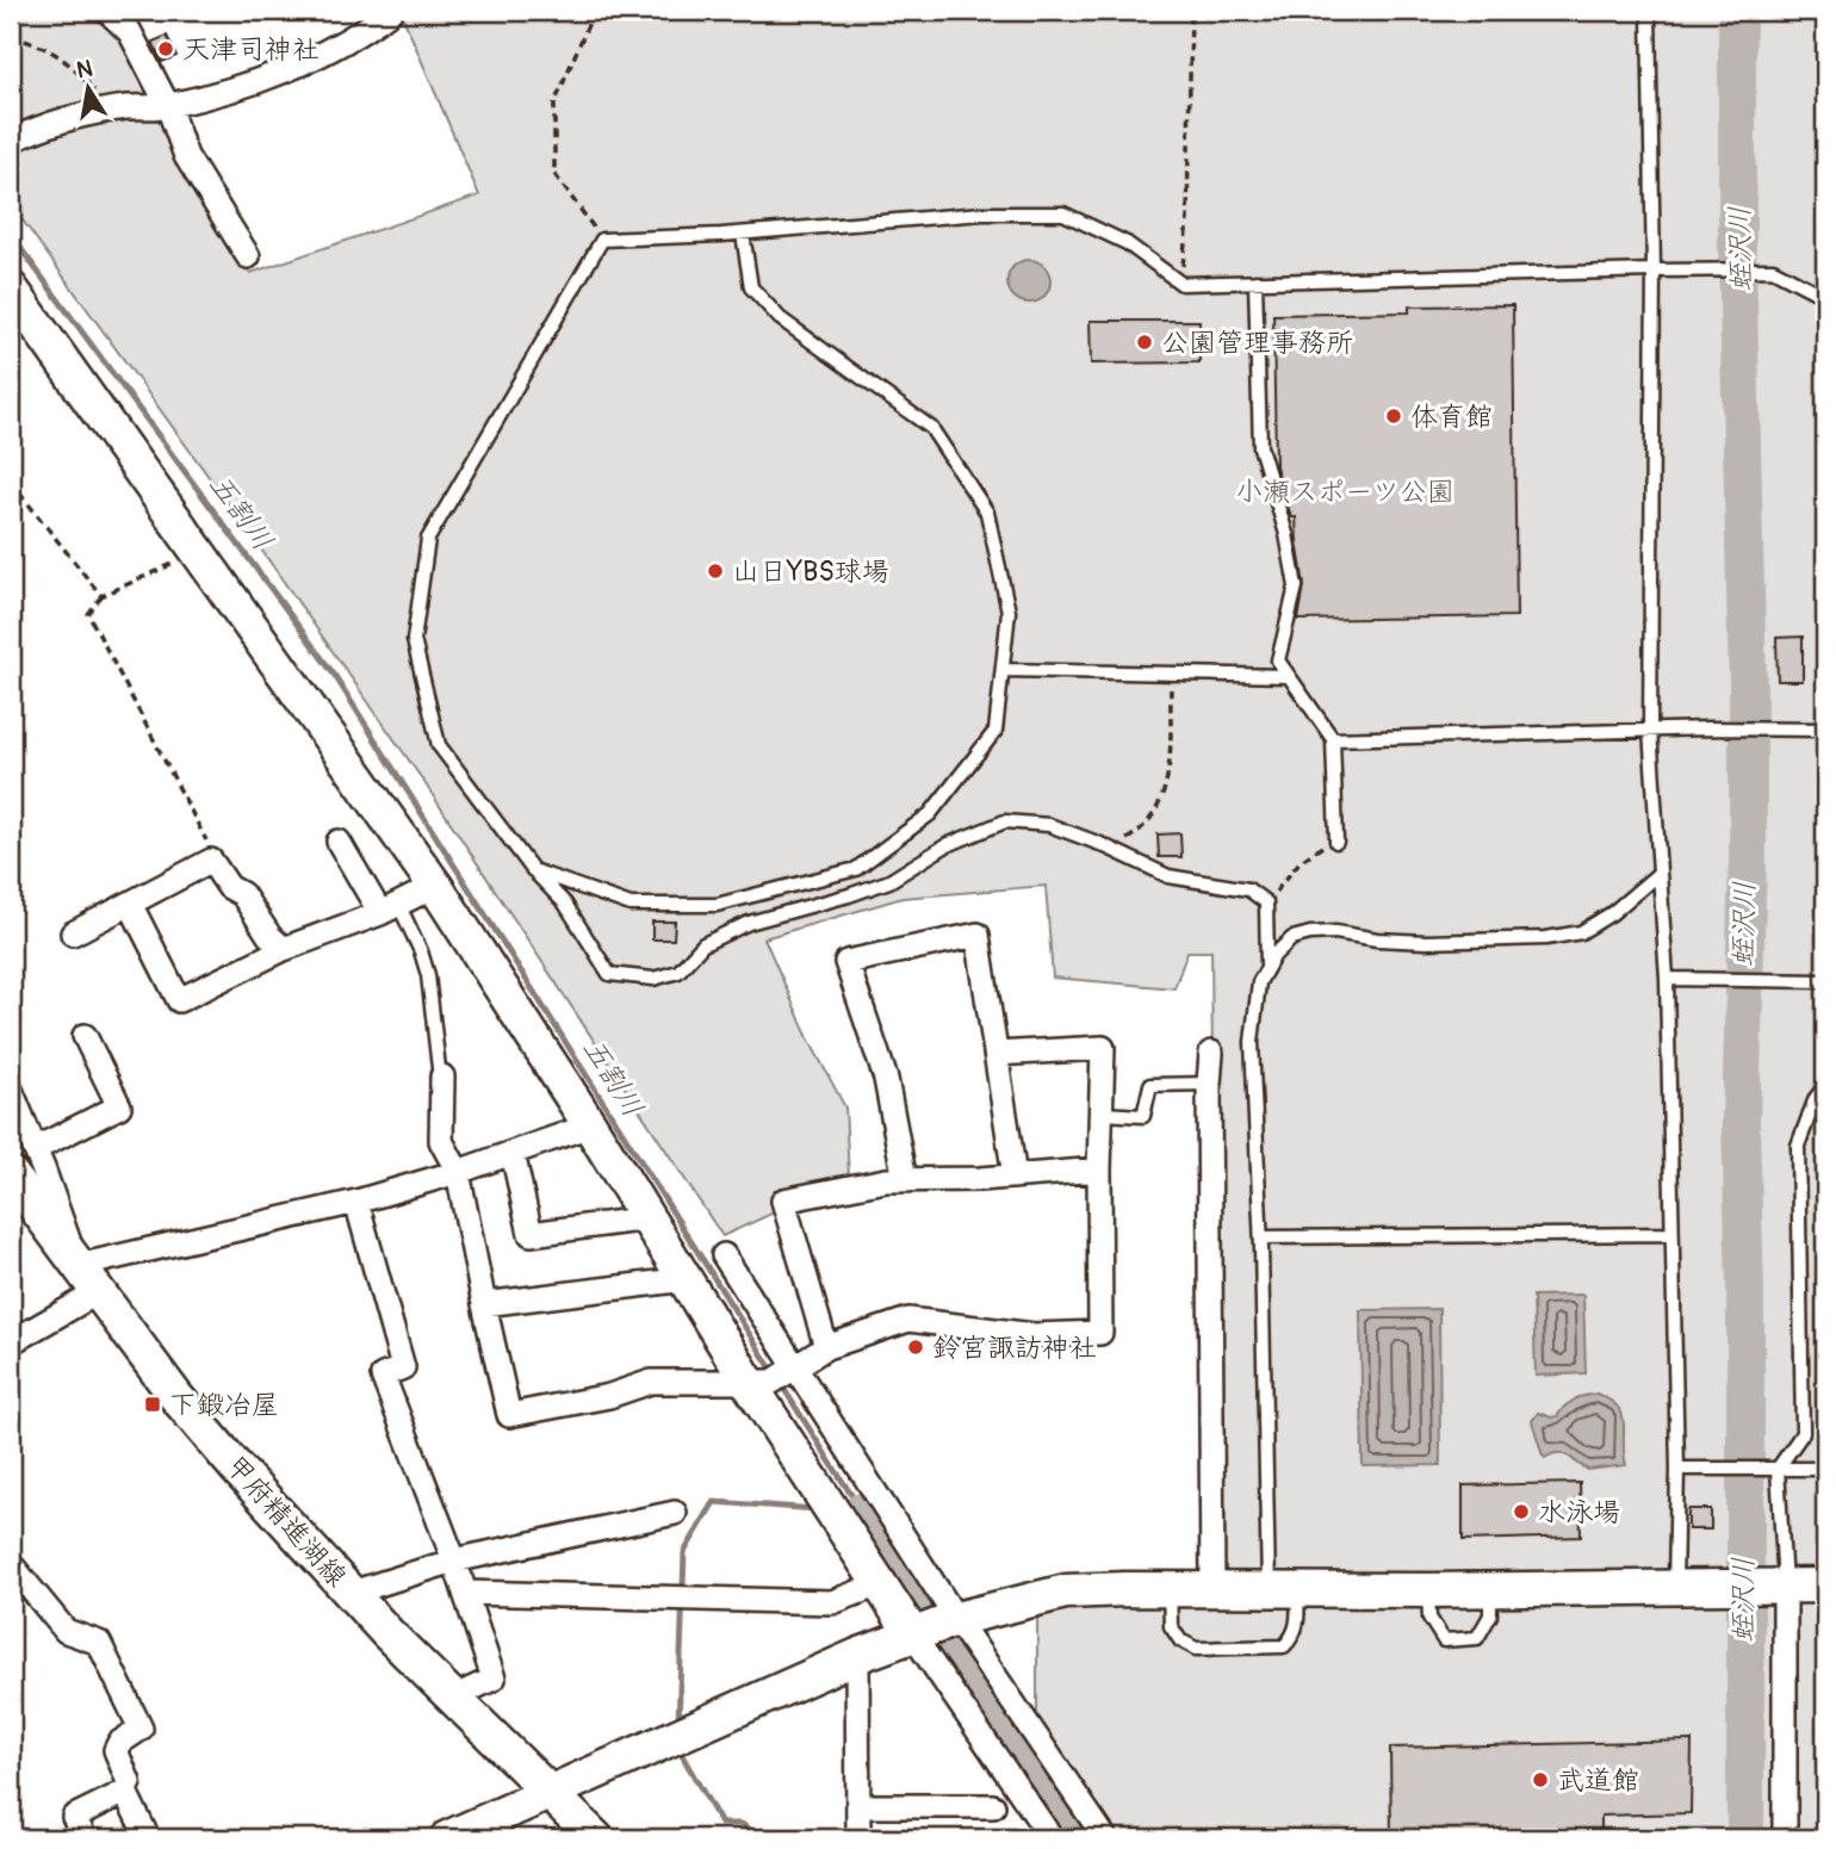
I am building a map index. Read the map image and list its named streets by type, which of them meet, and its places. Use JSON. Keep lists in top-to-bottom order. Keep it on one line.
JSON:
{"streets":{"street":["甲府精進湖線"]},"water":["蛭沢川","五割川"],"parks":["小瀬スポーツ公園"],"places":{"other":["天津司神社","公園管理事務所","体育館","山日YBS球場","鈴宮諏訪神社","水泳場","武道館"],"transit":["下鍛冶屋"]},"north":"top"}
